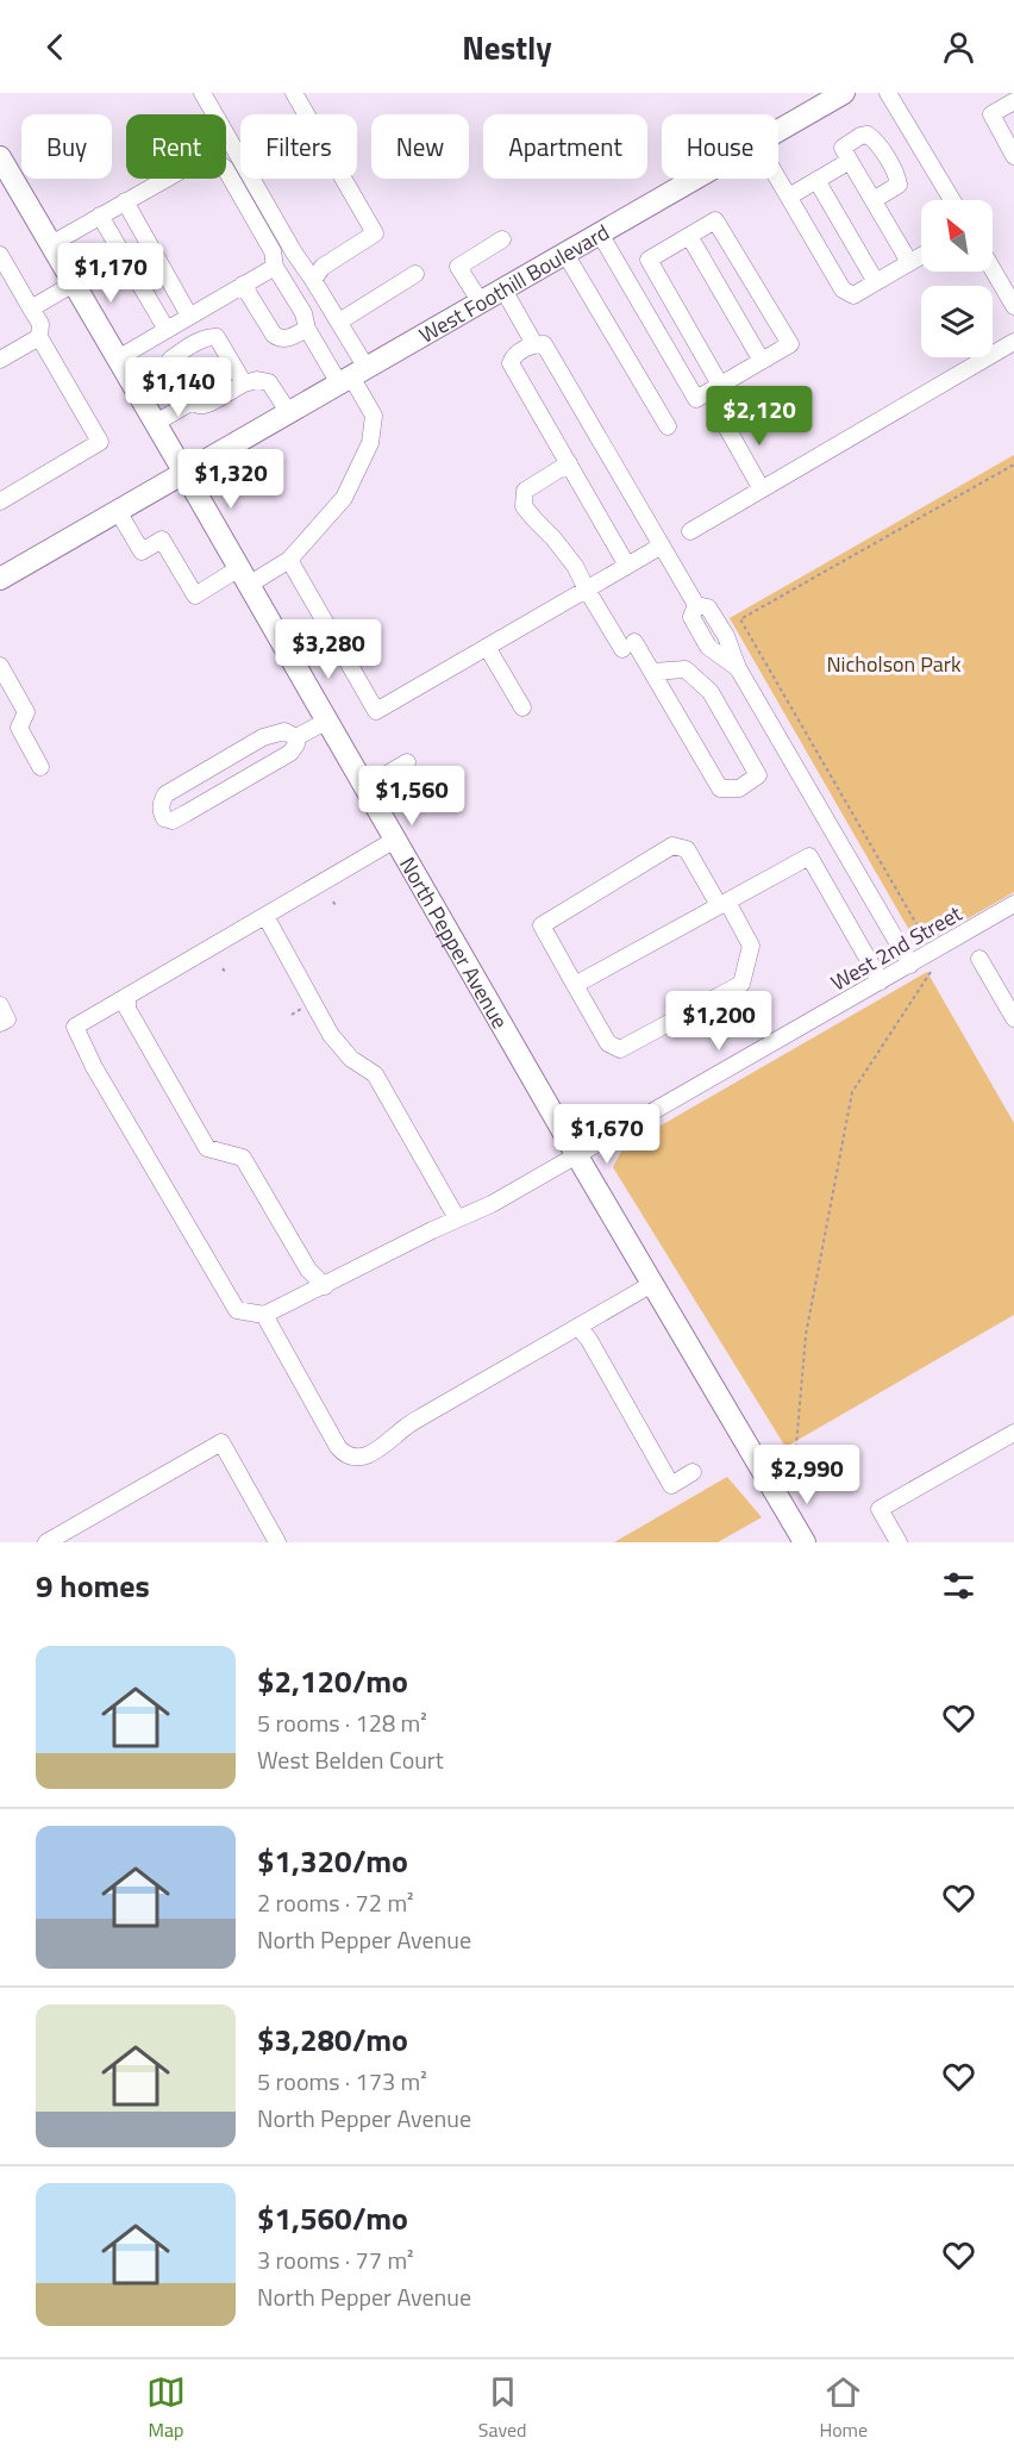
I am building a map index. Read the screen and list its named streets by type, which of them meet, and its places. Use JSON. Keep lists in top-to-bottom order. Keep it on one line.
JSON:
{"streets":{"main road":["West Foothill Boulevard","North Pepper Avenue"],"street":["West 2nd Street"]},"crossings":[["West Foothill Boulevard","North Pepper Avenue"],["North Pepper Avenue","West 2nd Street"]],"parks":["Nicholson Park"],"north":"top left","page":{"header":"Nestly","chip":["Buy","Rent","Filters","New","Apartment","House"],"price":["$1,170","$1,140","$2,120","$1,320","$3,280","$1,560","$1,200","$1,670","$2,990"],"heading":"9 homes","list":[{"name":"$2,120/mo","note":"5 rooms · 128 m² · West Belden Court"},{"name":"$1,320/mo","note":"2 rooms · 72 m² · North Pepper Avenue"},{"name":"$3,280/mo","note":"5 rooms · 173 m² · North Pepper Avenue"},{"name":"$1,560/mo","note":"3 rooms · 77 m² · North Pepper Avenue"}],"tabs":["Map","Saved","Home"]}}
